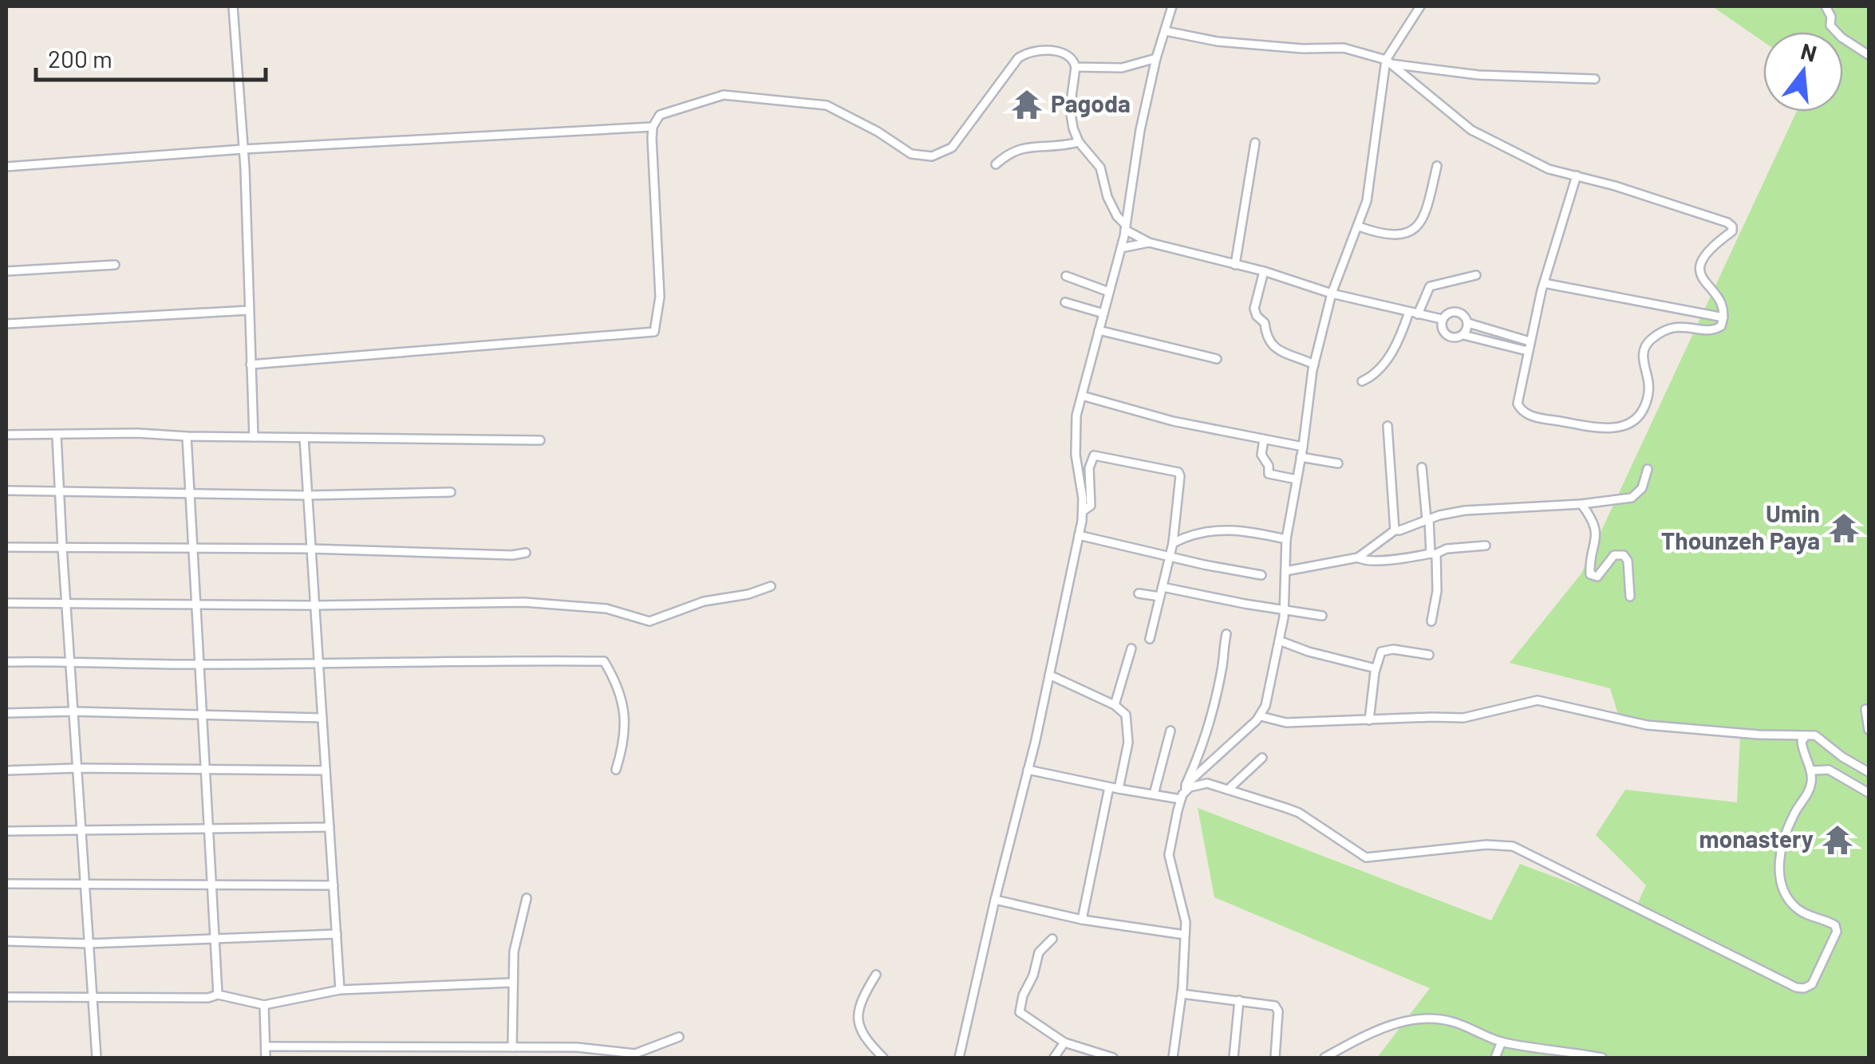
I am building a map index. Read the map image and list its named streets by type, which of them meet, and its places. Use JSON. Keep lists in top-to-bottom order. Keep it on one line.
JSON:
{"places":{"temple":["Pagoda","Umin Thounzeh Paya","monastery"]},"scale_bar":"200 m","north":"top"}
